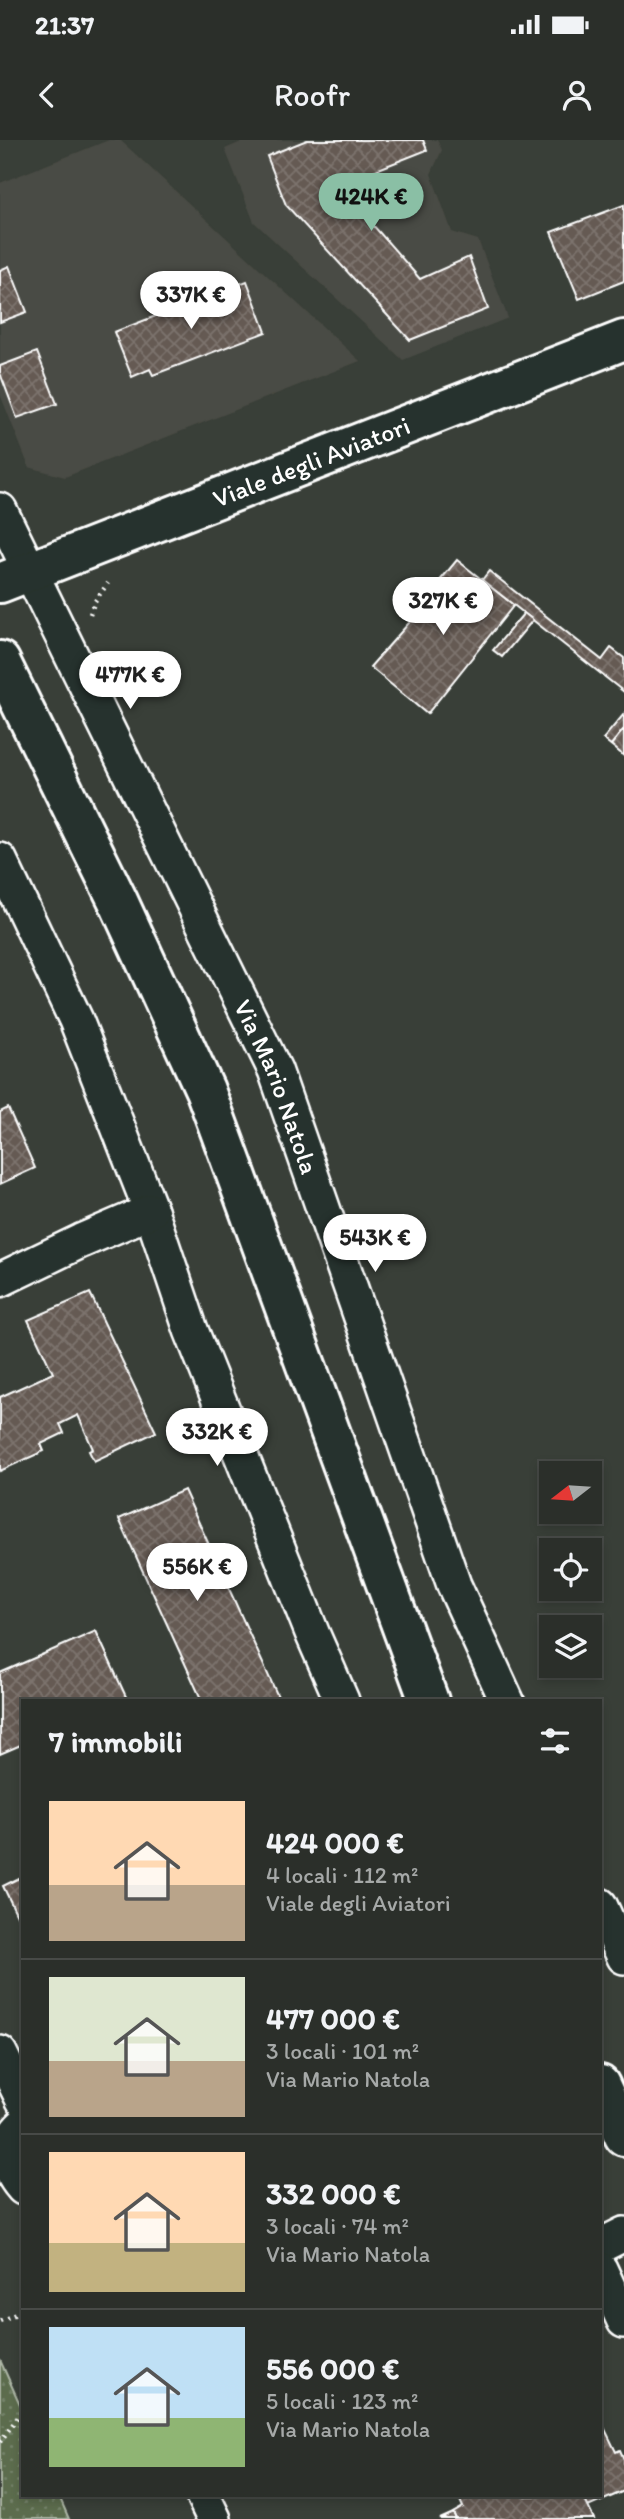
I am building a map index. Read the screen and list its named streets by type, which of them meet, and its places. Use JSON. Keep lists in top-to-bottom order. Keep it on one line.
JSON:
{"streets":{"street":["Viale degli Aviatori","Via Mario Natola"]},"crossings":[["Viale degli Aviatori","Via Mario Natola"]],"north":"left","page":{"status":"21:37","header":"Roofr","price":["424K €","337K €","327K €","477K €","543K €","332K €","556K €"],"heading":"7 immobili","list":[{"name":"424 000 €","note":"4 locali · 112 m² · Viale degli Aviatori"},{"name":"477 000 €","note":"3 locali · 101 m² · Via Mario Natola"},{"name":"332 000 €","note":"3 locali · 74 m² · Via Mario Natola"},{"name":"556 000 €","note":"5 locali · 123 m² · Via Mario Natola"}]}}
